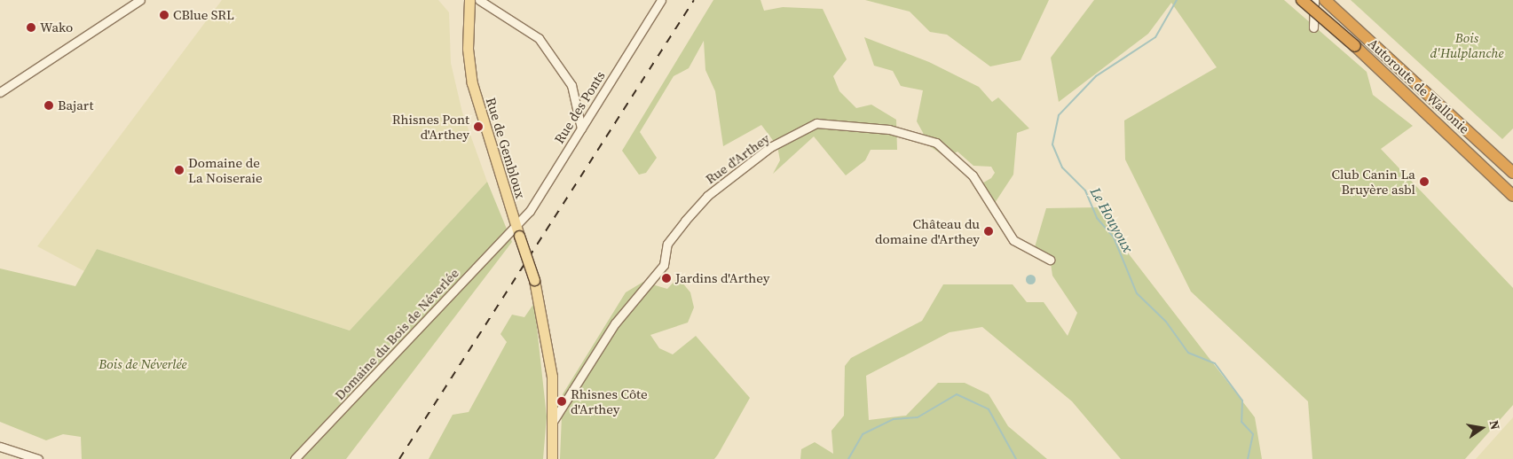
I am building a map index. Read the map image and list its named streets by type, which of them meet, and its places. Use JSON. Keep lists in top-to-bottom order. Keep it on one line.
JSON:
{"streets":{"highway":["Autoroute de Wallonie"],"main road":["Rue de Gembloux"],"street":["Rue des Ponts","Rue d'Arthey","Domaine du Bois de Néverlée"]},"crossings":[["Rue des Ponts","Rue de Gembloux"],["Rue des Ponts","Domaine du Bois de Néverlée"],["Rue de Gembloux","Rue d'Arthey"],["Rue de Gembloux","Domaine du Bois de Néverlée"]],"water":["Le Houyoux"],"parks":["Bois d'Hulplanche","Bois de Néverlée"],"places":["CBlue SRL","Wako","Bajart","Rhisnes Pont d'Arthey","Domaine de La Noiseraie","Club Canin La Bruyère asbl","Château du domaine d'Arthey","Jardins d'Arthey","Rhisnes Côte d'Arthey"],"north":"right"}
